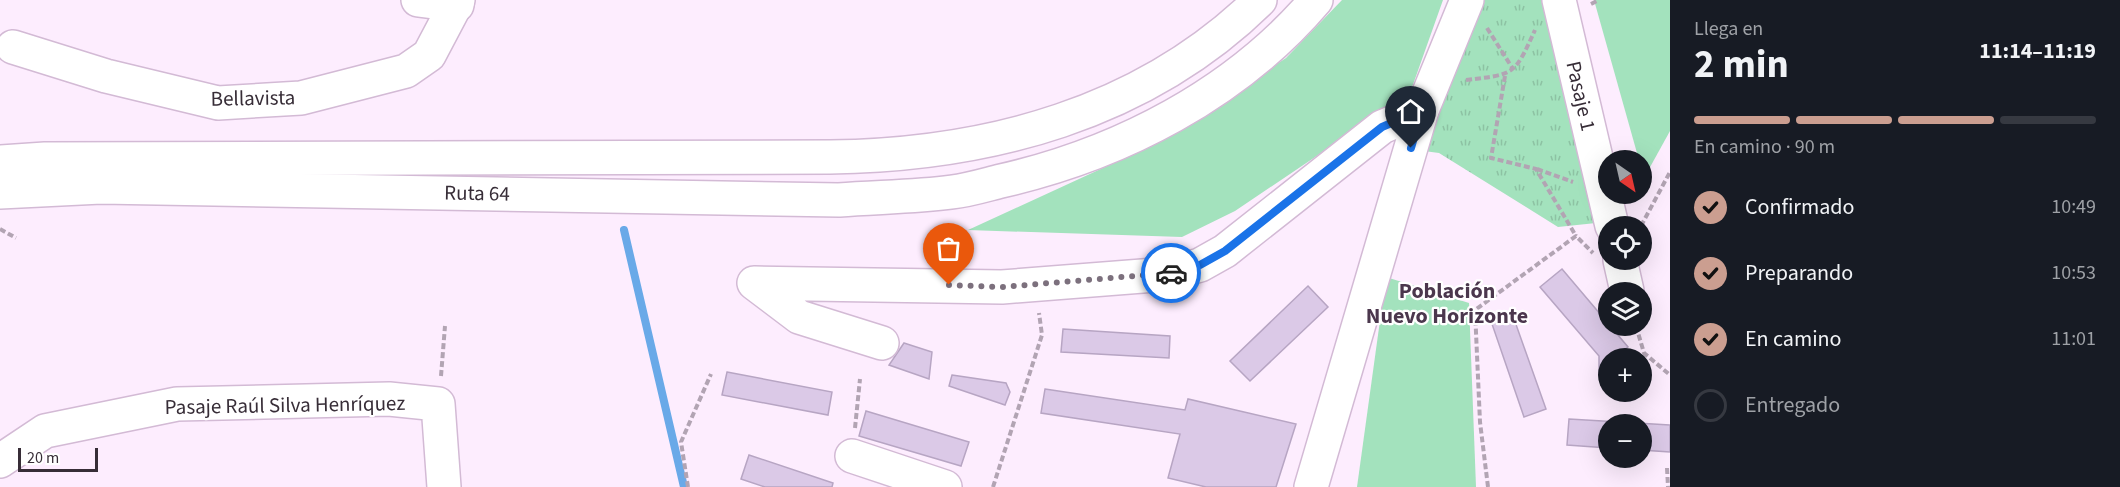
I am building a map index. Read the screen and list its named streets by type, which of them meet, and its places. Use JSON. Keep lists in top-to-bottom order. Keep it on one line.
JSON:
{"streets":{"main road":["Pasaje 1","Bellavista","Ruta 64","Pasaje Raúl Silva Henríquez"]},"districts":["Población Nuevo Horizonte"],"scale_bar":"20 m","north":"bottom right","page":{"heading":["2 min","Llega en","11:14–11:19"],"bar":"En camino · 90 m","map_buttons":["+","−"],"list":[["Confirmado","10:49"],["Preparando","10:53"],["En camino","11:01"],"Entregado"],"scale":"20 m"}}
